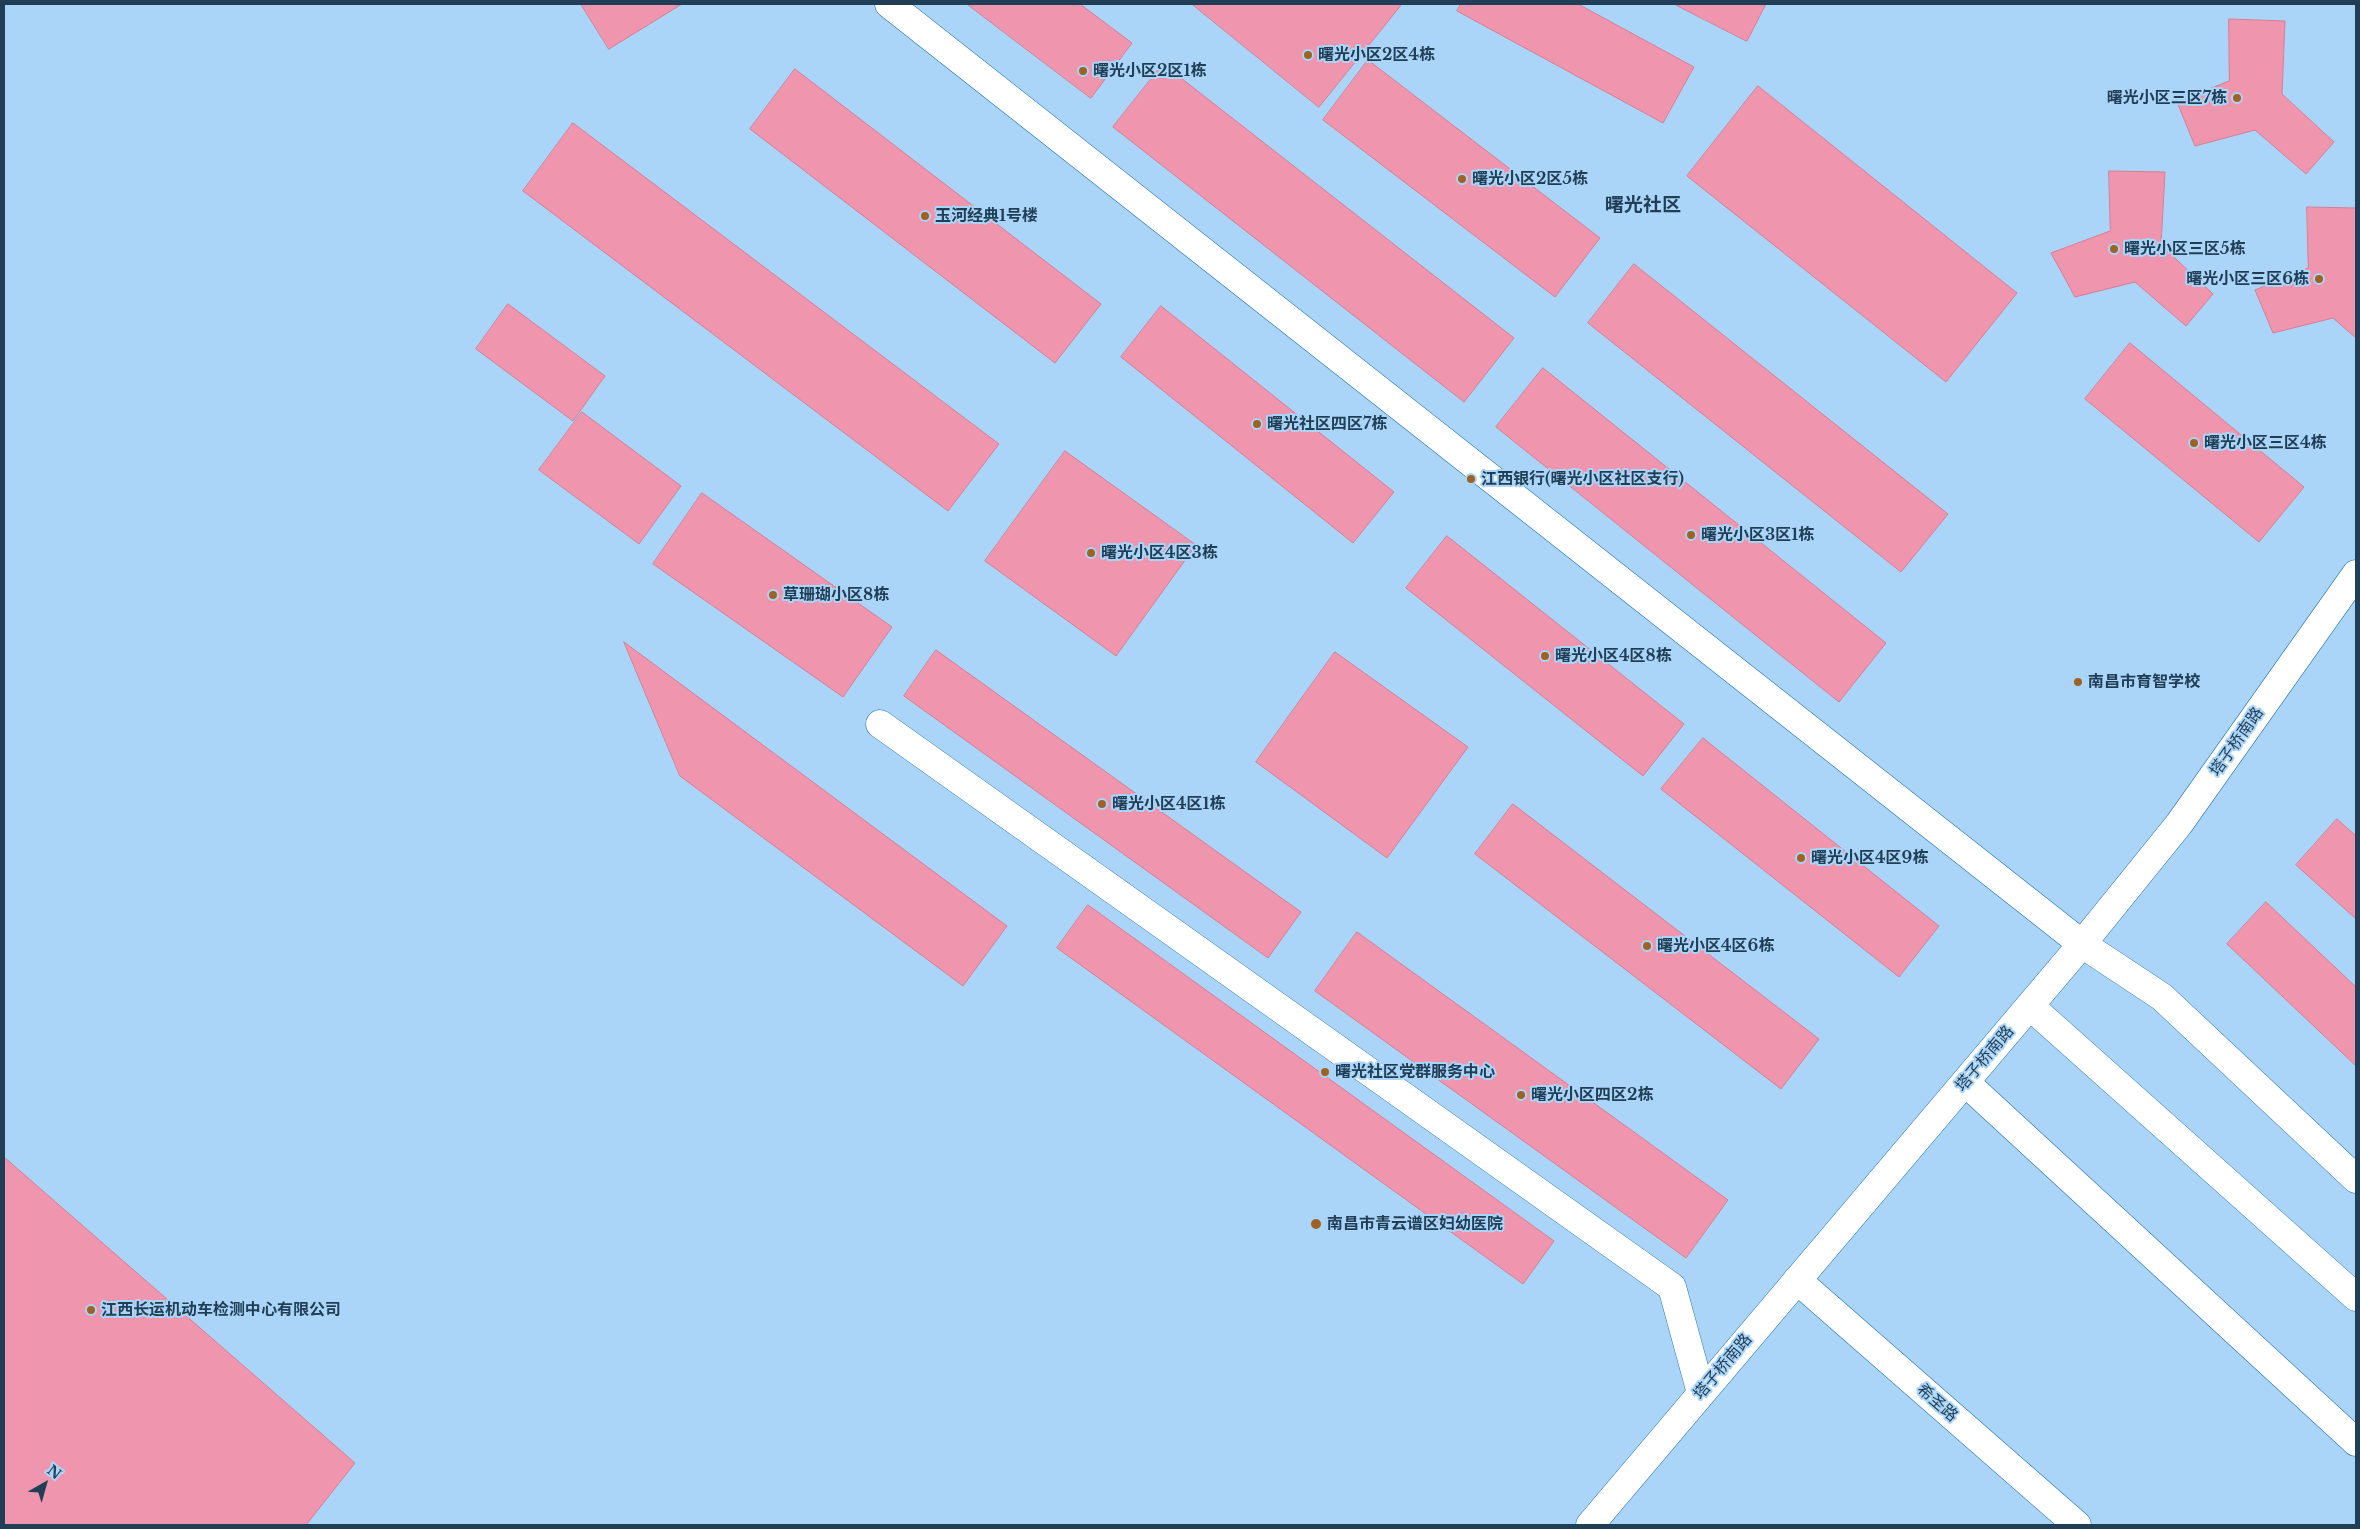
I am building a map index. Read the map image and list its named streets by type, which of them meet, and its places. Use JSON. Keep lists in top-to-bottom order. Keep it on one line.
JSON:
{"streets":{"street":["塔子桥南路","希圣路"]},"crossings":[["塔子桥南路","希圣路"]],"districts":["曙光社区"],"places":["曙光小区2区4栋","曙光小区2区1栋","曙光小区三区7栋","曙光小区2区5栋","玉河经典1号楼","曙光小区三区5栋","曙光小区三区6栋","曙光社区四区7栋","曙光小区三区4栋","江西银行(曙光小区社区支行)","曙光小区3区1栋","曙光小区4区3栋","草珊瑚小区8栋","曙光小区4区8栋","南昌市育智学校","曙光小区4区1栋","曙光小区4区9栋","曙光小区4区6栋","曙光社区党群服务中心","曙光小区四区2栋","南昌市青云谱区妇幼医院","江西长运机动车检测中心有限公司"],"north":"top right"}
